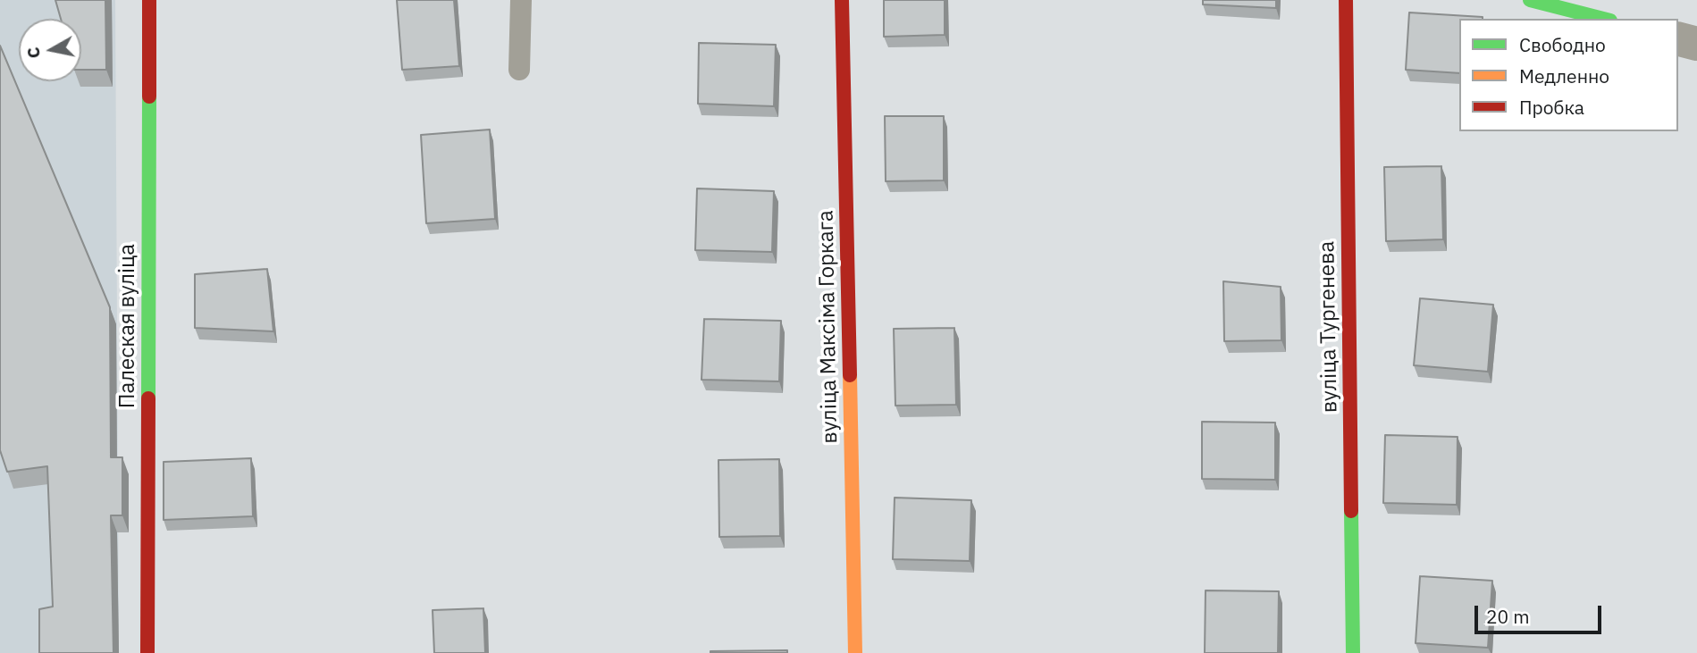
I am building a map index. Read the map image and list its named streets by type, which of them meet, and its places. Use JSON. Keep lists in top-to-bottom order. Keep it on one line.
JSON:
{"streets":{"street":["Палеская вуліца","вуліца Максіма Горкага","вуліца Тургенева"]},"legend":["Свободно","Медленно","Пробка"],"scale_bar":"20 m","north":"left"}
